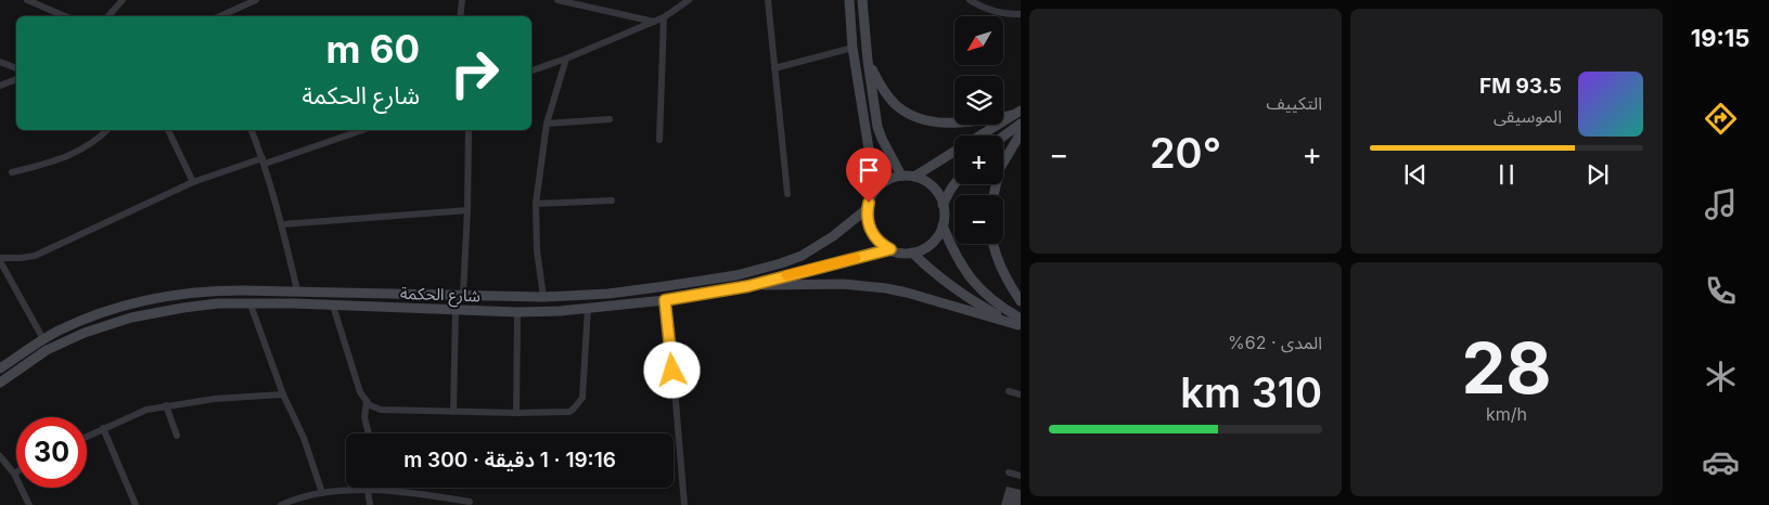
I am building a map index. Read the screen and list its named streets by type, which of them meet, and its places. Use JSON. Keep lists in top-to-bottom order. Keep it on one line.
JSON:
{"streets":{"street":["شارع الحكمة"]},"north":"bottom left","page":{"tabs":"19:15","tile":["التكييف",["28","km/h"],["المدى · 62%","310 km"]],"map_buttons":["+","−"],"turn":["60 m","شارع الحكمة"],"song":["93.5 FM","الموسيقى"],"heat":["−","20°","+"],"limit":"30","trip":"19:16 · 1 دقيقة · 300 m"}}
